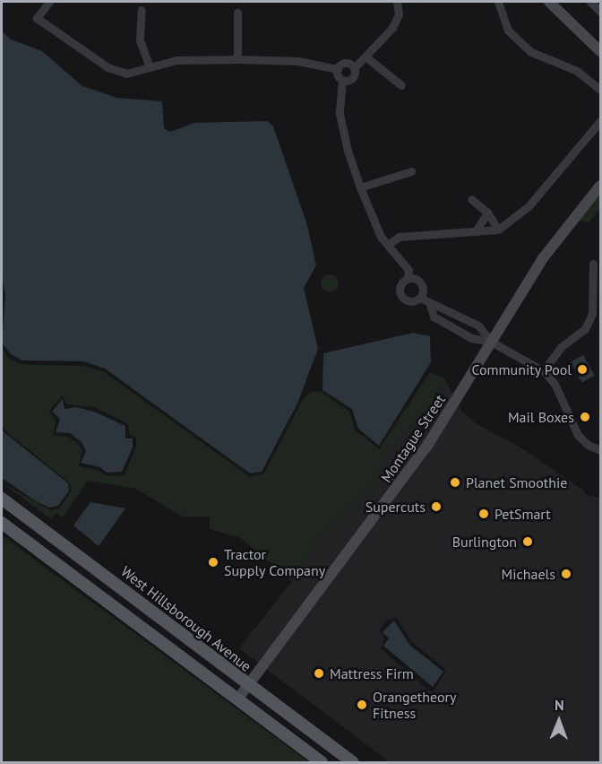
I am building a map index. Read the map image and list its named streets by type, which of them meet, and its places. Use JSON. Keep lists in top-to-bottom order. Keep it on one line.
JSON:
{"streets":{"main road":["West Hillsborough Avenue"],"street":["Montague Street"]},"crossings":[["Montague Street","West Hillsborough Avenue"]],"places":["Community Pool","Mail Boxes","Planet Smoothie","Supercuts","PetSmart","Burlington","Tractor Supply Company","Michaels","Mattress Firm","Orangetheory Fitness"],"north":"top"}
